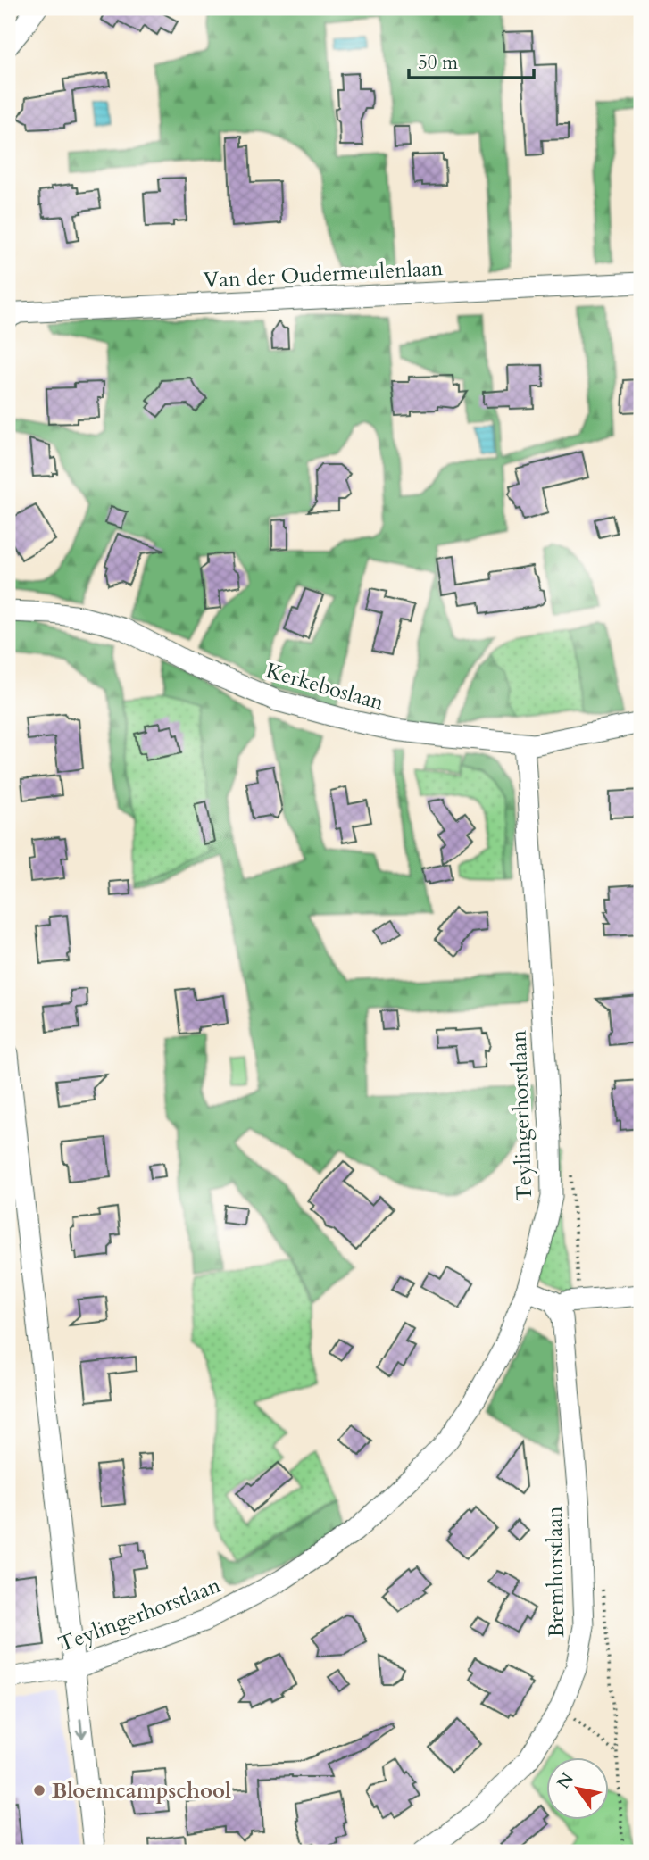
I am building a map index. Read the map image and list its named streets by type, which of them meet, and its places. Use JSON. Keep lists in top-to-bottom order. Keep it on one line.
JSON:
{"streets":{"street":["Van der Oudermeulenlaan","Kerkeboslaan","Teylingerhorstlaan","Bremhorstlaan"]},"crossings":[["Kerkeboslaan","Teylingerhorstlaan"]],"places":["Bloemcampschool"],"scale_bar":"50 m","north":"top left"}
